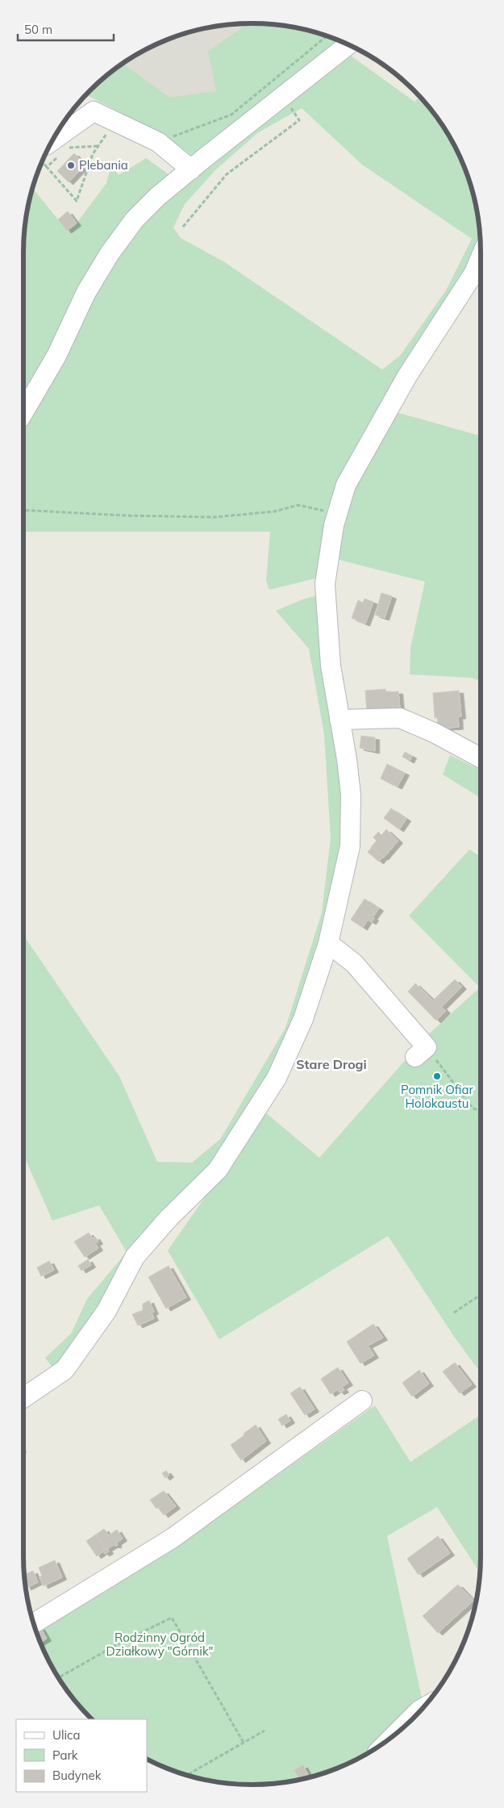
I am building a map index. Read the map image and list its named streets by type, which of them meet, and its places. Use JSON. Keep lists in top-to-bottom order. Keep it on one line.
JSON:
{"districts":["Stare Drogi"],"parks":["Rodzinny Ogród Działkowy \"Górnik\""],"places":["Plebania","Pomnik Ofiar Holokaustu"],"legend":["Ulica","Park","Budynek"],"scale_bar":"50 m"}
